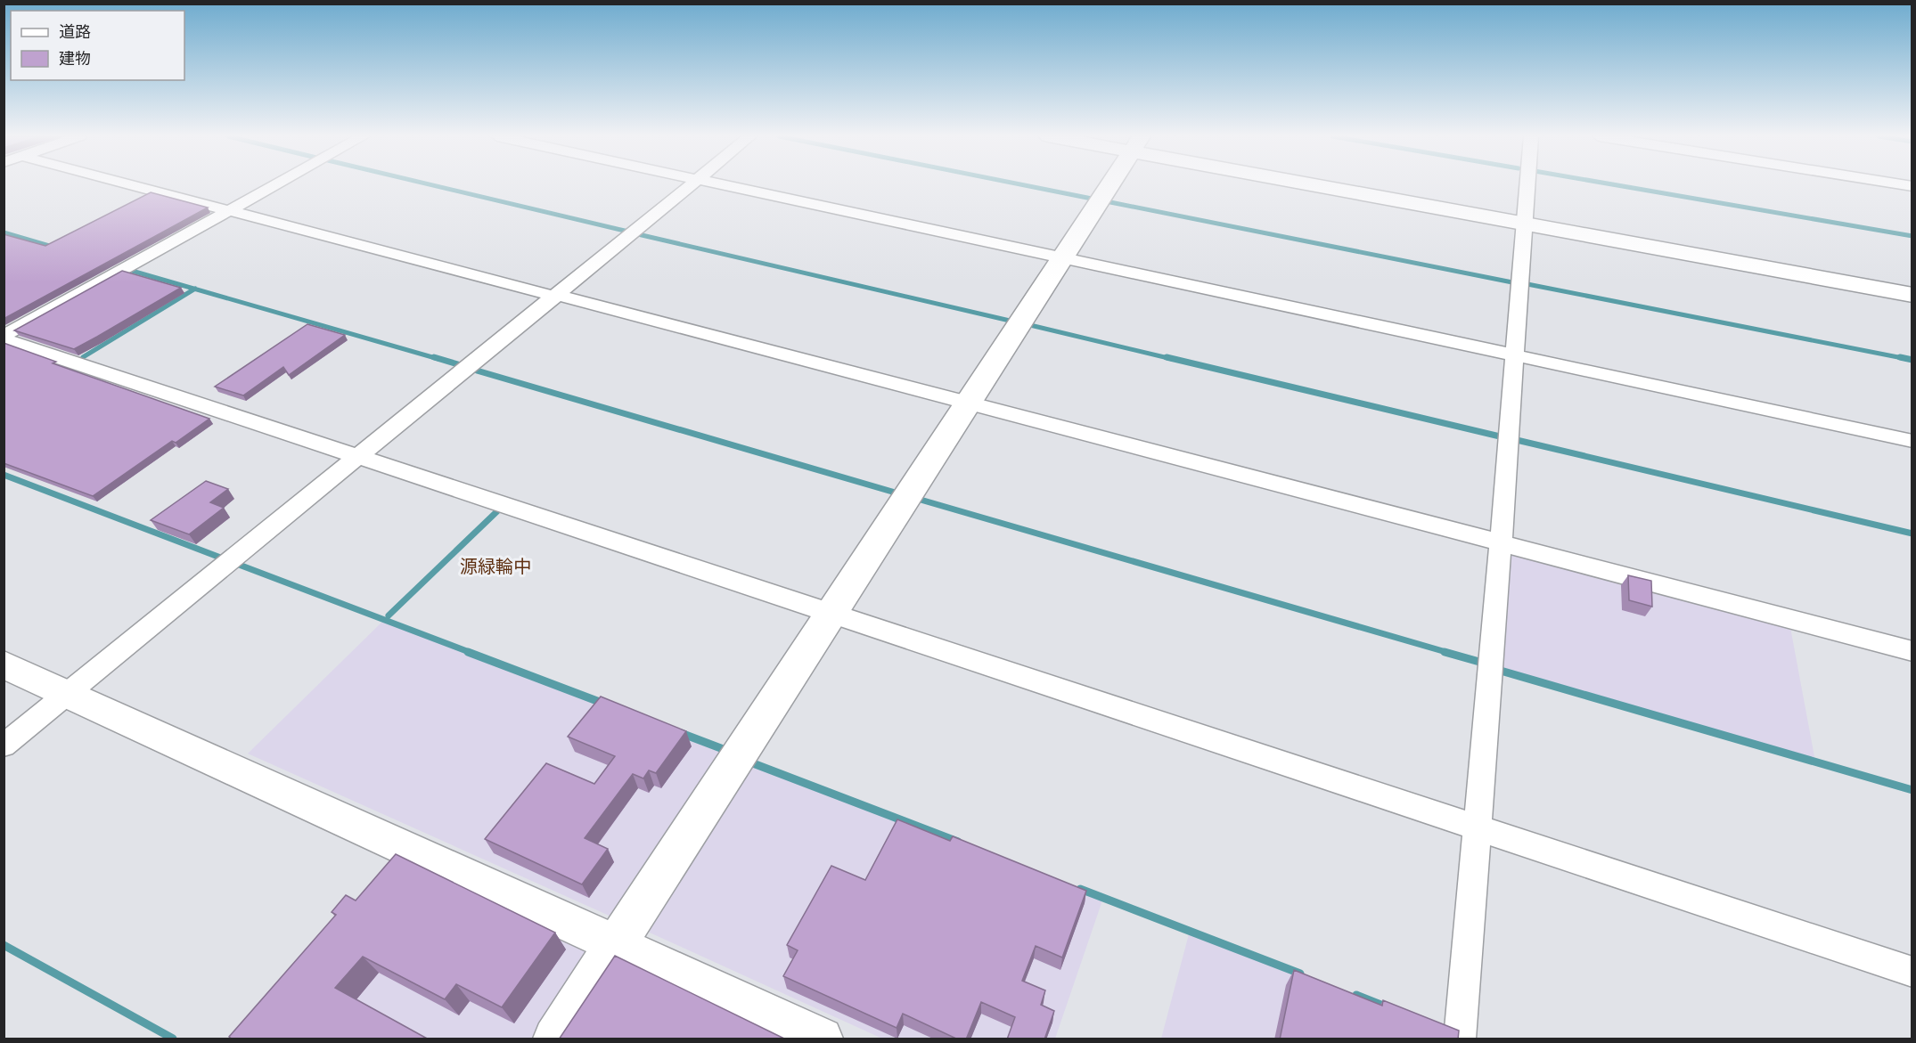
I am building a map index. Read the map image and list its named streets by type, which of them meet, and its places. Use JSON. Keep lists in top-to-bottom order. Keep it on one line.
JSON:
{"districts":["源緑輪中"],"legend":["道路","建物"]}
